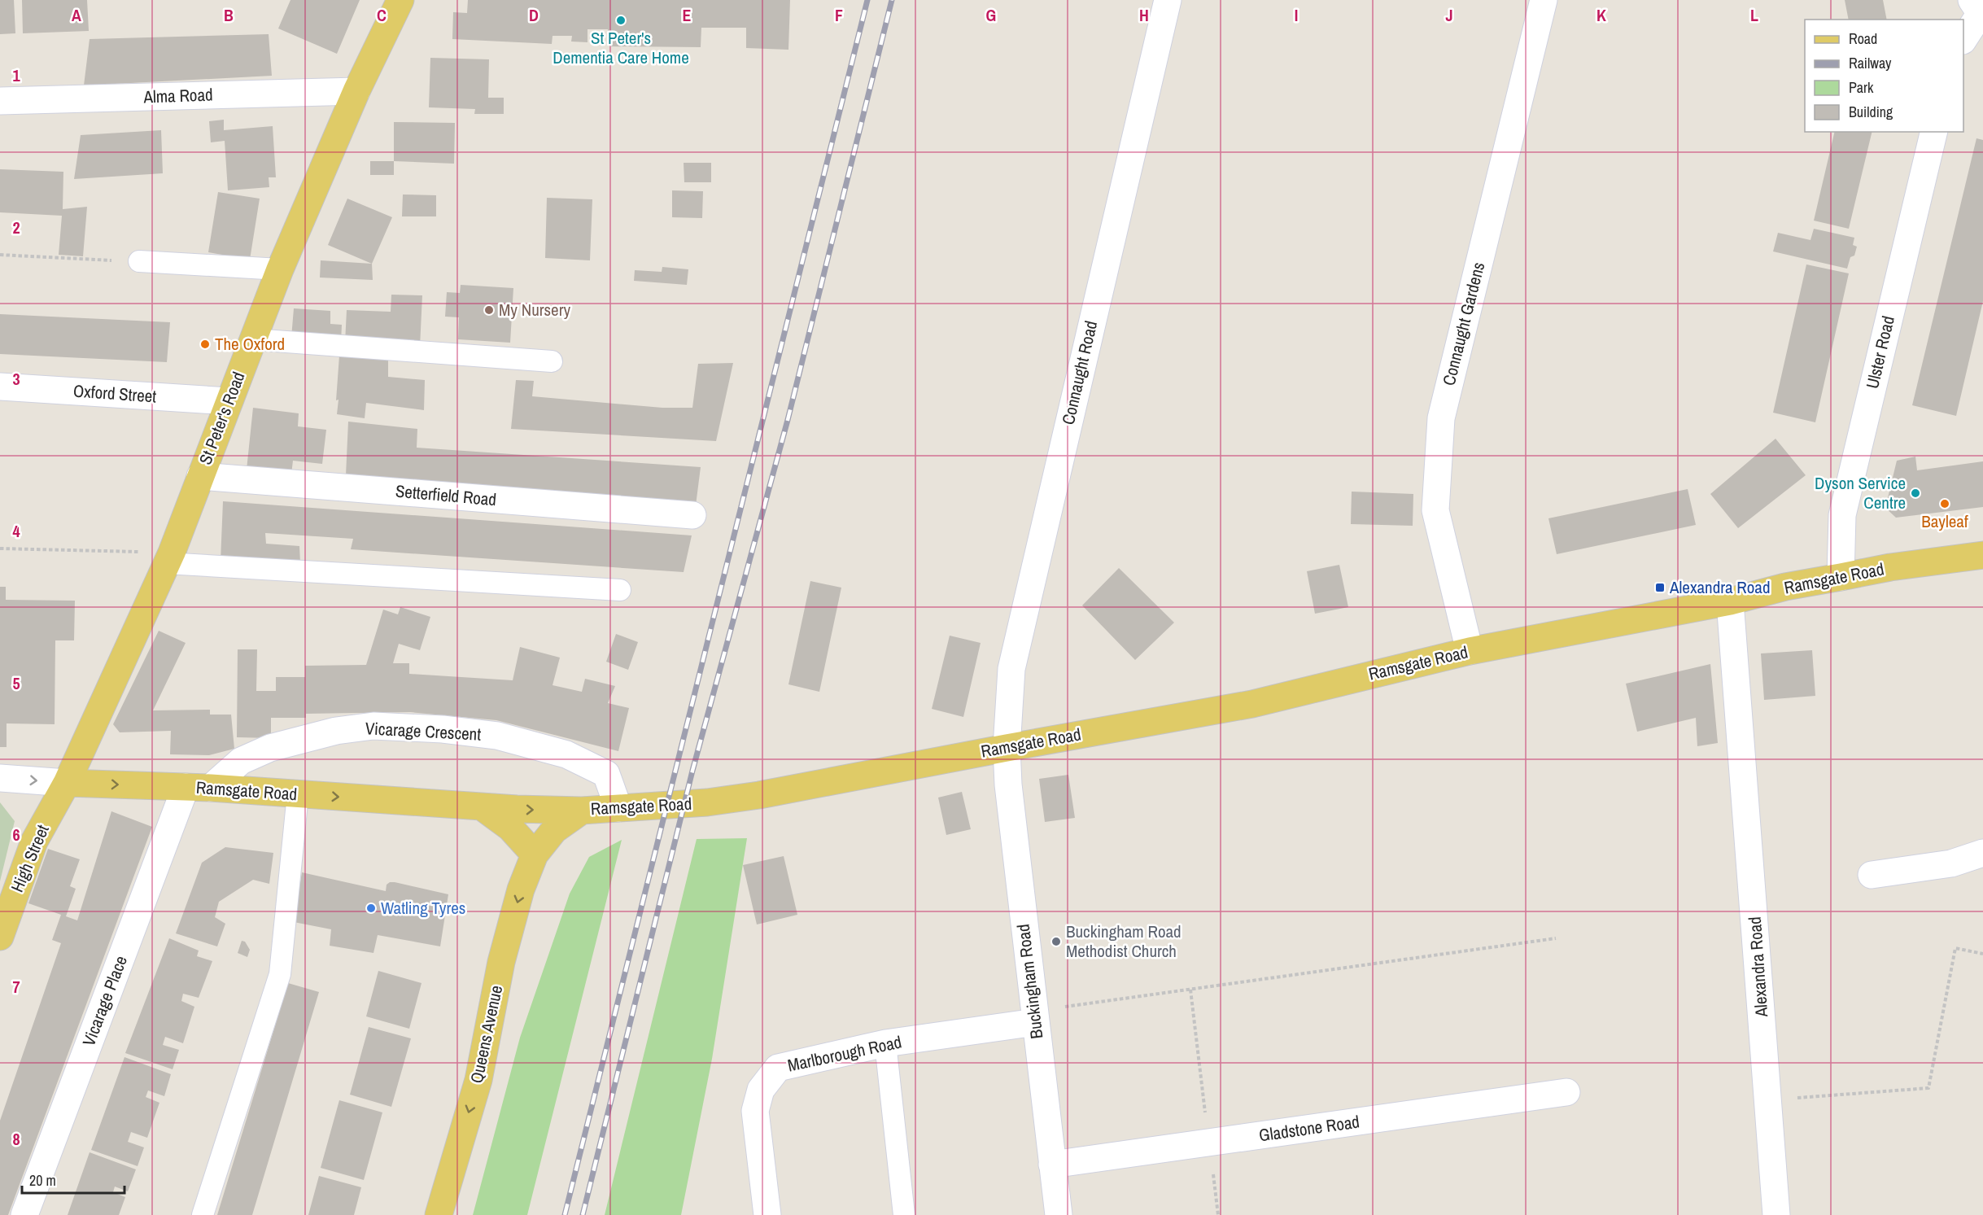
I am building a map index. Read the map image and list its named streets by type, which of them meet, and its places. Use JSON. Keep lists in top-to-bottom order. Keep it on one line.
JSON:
{"streets":{"main road":["St Peter's Road","Ramsgate Road","High Street","Queens Avenue"],"street":["Alma Road","Connaught Gardens","Ulster Road","Connaught Road","Oxford Street","Setterfield Road","Vicarage Crescent","Alexandra Road","Buckingham Road","Vicarage Place","Marlborough Road","Gladstone Road"]},"crossings":[["Alma Road","St Peter's Road"],["Connaught Gardens","Ramsgate Road"],["Ulster Road","Ramsgate Road"],["Connaught Road","Ramsgate Road"],["Connaught Road","Buckingham Road"],["Oxford Street","St Peter's Road"],["St Peter's Road","Setterfield Road"],["St Peter's Road","Ramsgate Road"],["St Peter's Road","High Street"],["Ramsgate Road","Vicarage Crescent"],["Ramsgate Road","High Street"],["Ramsgate Road","Alexandra Road"],["Ramsgate Road","Buckingham Road"],["Ramsgate Road","Vicarage Place"],["Ramsgate Road","Queens Avenue"],["Vicarage Crescent","Vicarage Place"],["Buckingham Road","Marlborough Road"],["Buckingham Road","Gladstone Road"]],"one_way":["Queens Avenue"],"places":{"other":["St Peter's Dementia Care Home","My Nursery","The Oxford","Dyson Service Centre","Bayleaf","Watling Tyres","Buckingham Road Methodist Church"],"transit":["Alexandra Road"]},"legend":["Road","Railway","Park","Building"],"scale_bar":"20 m","grid":{"columns":["A","B","C","D","E","F","G","H","I","J","K","L"],"rows":["1","2","3","4","5","6","7","8"]}}
